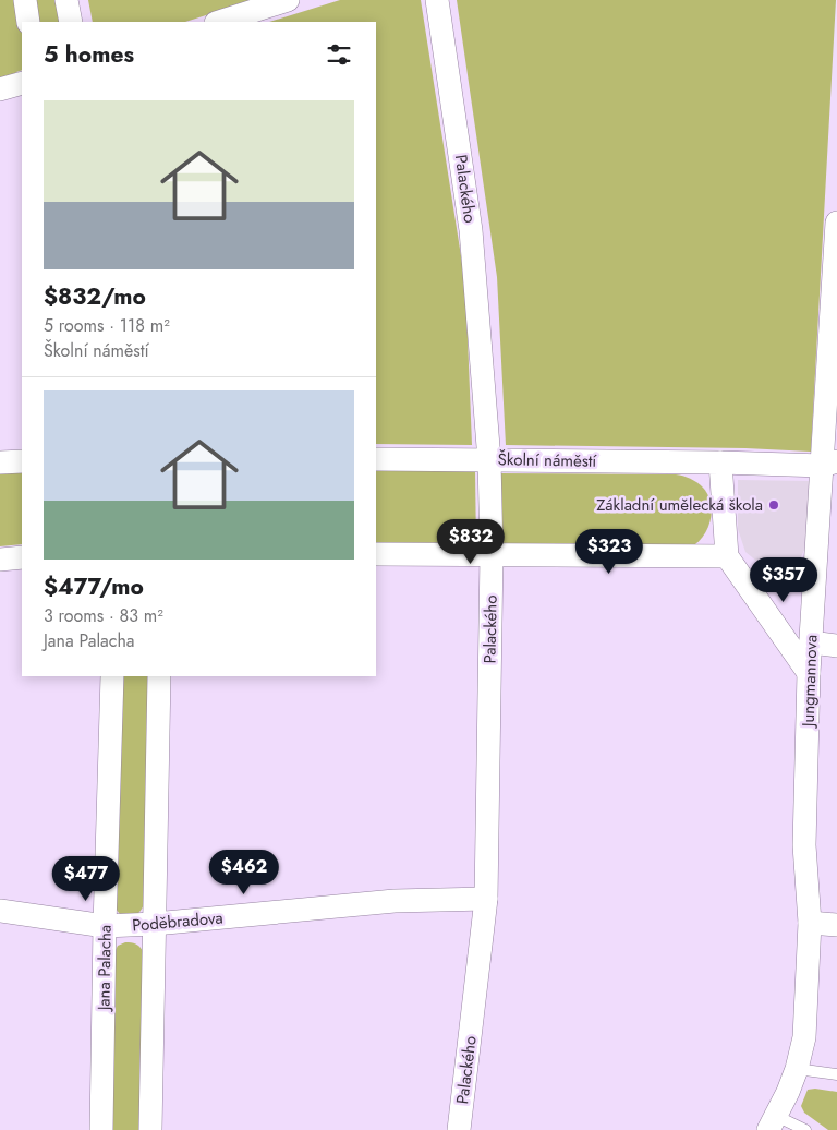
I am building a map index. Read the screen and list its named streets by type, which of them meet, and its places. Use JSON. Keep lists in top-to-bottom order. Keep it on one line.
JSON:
{"streets":{"street":["Palackého","Školní náměstí","Jungmannova","Poděbradova","Jana Palacha"]},"crossings":[["Palackého","Školní náměstí"],["Palackého","Poděbradova"],["Školní náměstí","Jungmannova"],["Poděbradova","Jana Palacha"]],"places":["Základní umělecká škola"],"page":{"heading":"5 homes","list":[{"name":"$832/mo","note":"5 rooms · 118 m² · Školní náměstí"},{"name":"$477/mo","note":"3 rooms · 83 m² · Jana Palacha"}],"price":["$832","$323","$357","$462","$477"]}}
